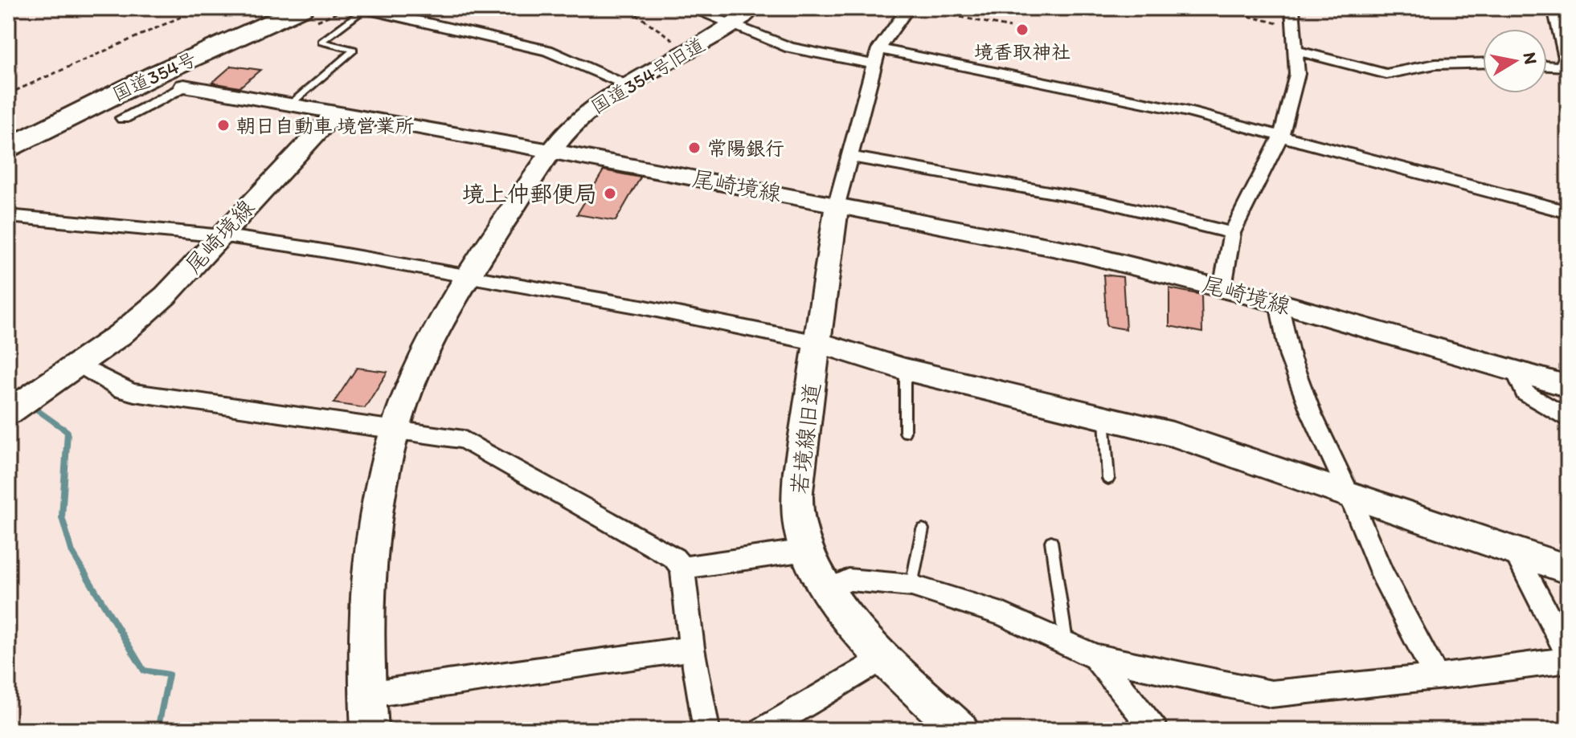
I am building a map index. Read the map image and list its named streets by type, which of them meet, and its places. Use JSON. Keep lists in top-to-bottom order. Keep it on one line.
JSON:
{"streets":{"highway":["国道354号"],"street":["国道354号旧道","尾崎境線","若境線旧道"]},"crossings":[["国道354号旧道","尾崎境線"],["尾崎境線","若境線旧道"]],"places":["境香取神社","朝日自動車 境営業所","常陽銀行","境上仲郵便局"],"north":"right"}
